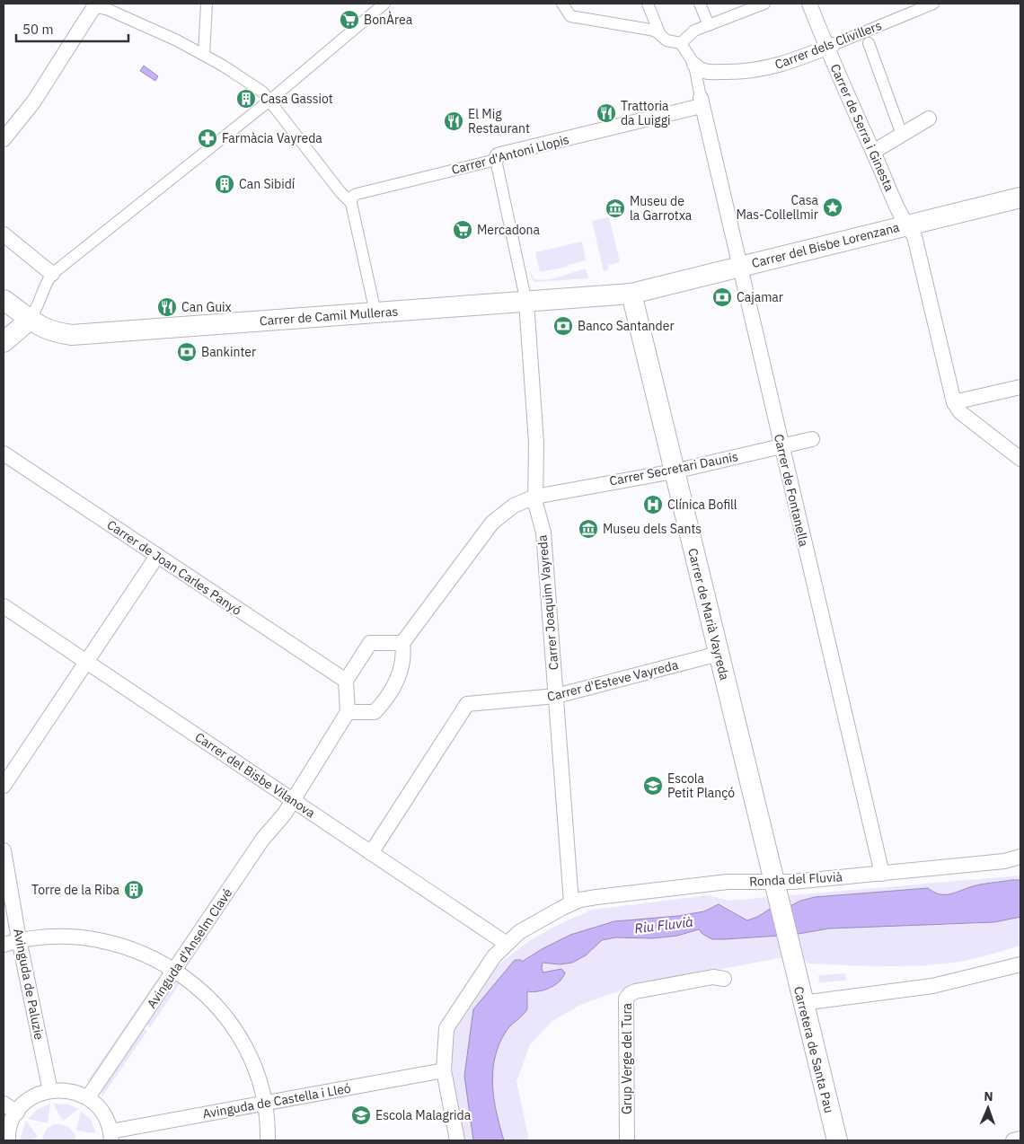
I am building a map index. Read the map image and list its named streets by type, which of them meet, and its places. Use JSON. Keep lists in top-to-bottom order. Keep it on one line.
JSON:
{"streets":{"main road":["Carrer del Bisbe Lorenzana","Carrer de Camil Mulleras","Carrer de Marià Vayreda","Carretera de Santa Pau"],"street":["Carrer dels Clivillers","Carrer de Serra i Ginesta","Carrer d'Antoni Llopis","Carrer Secretari Daunis","Carrer de Fontanella","Carrer de Joan Carles Panyó","Carrer Joaquim Vayreda","Carrer d'Esteve Vayreda","Carrer del Bisbe Vilanova","Ronda del Fluvià","Avinguda d'Anselm Clavé","Avinguda de Paluzie","Grup Verge del Tura","Avinguda de Castella i Lleó"]},"crossings":[["Carrer dels Clivillers","Carrer de Serra i Ginesta"],["Carrer de Serra i Ginesta","Carrer del Bisbe Lorenzana"],["Carrer d'Antoni Llopis","Carrer de Fontanella"],["Carrer del Bisbe Lorenzana","Carrer de Camil Mulleras"],["Carrer del Bisbe Lorenzana","Carrer de Fontanella"],["Carrer del Bisbe Lorenzana","Carrer de Marià Vayreda"],["Carrer de Camil Mulleras","Carrer Joaquim Vayreda"],["Carrer de Camil Mulleras","Carrer de Marià Vayreda"],["Carrer Secretari Daunis","Carrer de Fontanella"],["Carrer Secretari Daunis","Carrer Joaquim Vayreda"],["Carrer Secretari Daunis","Carrer de Marià Vayreda"],["Carrer de Fontanella","Ronda del Fluvià"],["Carrer Joaquim Vayreda","Carrer d'Esteve Vayreda"],["Carrer Joaquim Vayreda","Ronda del Fluvià"],["Carrer de Marià Vayreda","Carrer d'Esteve Vayreda"],["Carrer de Marià Vayreda","Ronda del Fluvià"],["Carrer de Marià Vayreda","Carretera de Santa Pau"],["Carrer d'Esteve Vayreda","Carrer del Bisbe Vilanova"],["Carrer del Bisbe Vilanova","Ronda del Fluvià"],["Carrer del Bisbe Vilanova","Avinguda d'Anselm Clavé"]],"water":["Riu Fluvià"],"places":{"supermarket":["BonÀrea","Mercadona"],"building":["Casa Gassiot","Can Sibidí","Torre de la Riba"],"restaurant":["Trattoria da Luiggi","El Mig Restaurant","Can Guix"],"pharmacy":["Farmàcia Vayreda"],"place":["Casa Mas-Collellmir"],"museum":["Museu de la Garrotxa","Museu dels Sants"],"bank":["Cajamar","Banco Santander","Bankinter"],"hospital":["Clínica Bofill"],"school or university":["Escola Petit Plançó","Escola Malagrida"]},"scale_bar":"50 m","north":"top"}
